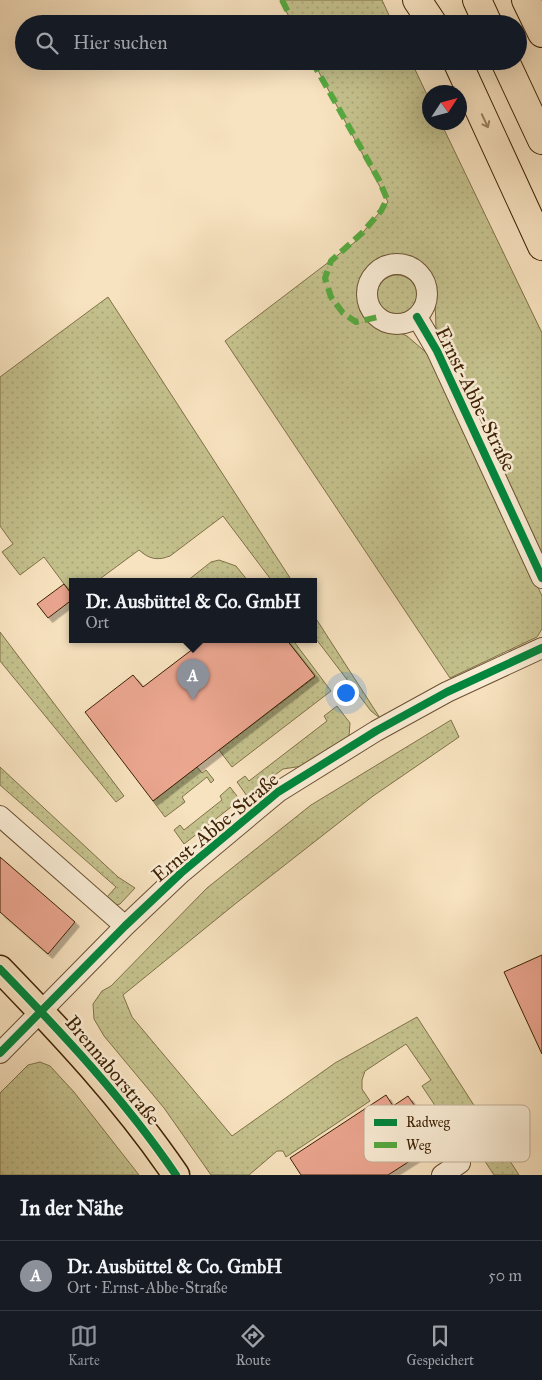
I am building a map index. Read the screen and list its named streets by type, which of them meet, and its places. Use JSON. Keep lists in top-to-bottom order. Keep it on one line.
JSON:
{"streets":{"main road":["Brennaborstraße"],"street":["Ernst-Abbe-Straße"]},"crossings":[["Ernst-Abbe-Straße","Brennaborstraße"]],"legend":["Radweg","Weg"],"north":"top right","page":{"search":"Hier suchen","popup":["Dr. Ausbüttel & Co. GmbH","Ort"],"pins":"A","heading":"In der Nähe","list":[{"mark":"A","name":"Dr. Ausbüttel & Co. GmbH","note":"Ort · Ernst-Abbe-Straße","value":"50 m"}],"nav":["Karte","Route","Gespeichert"]}}
